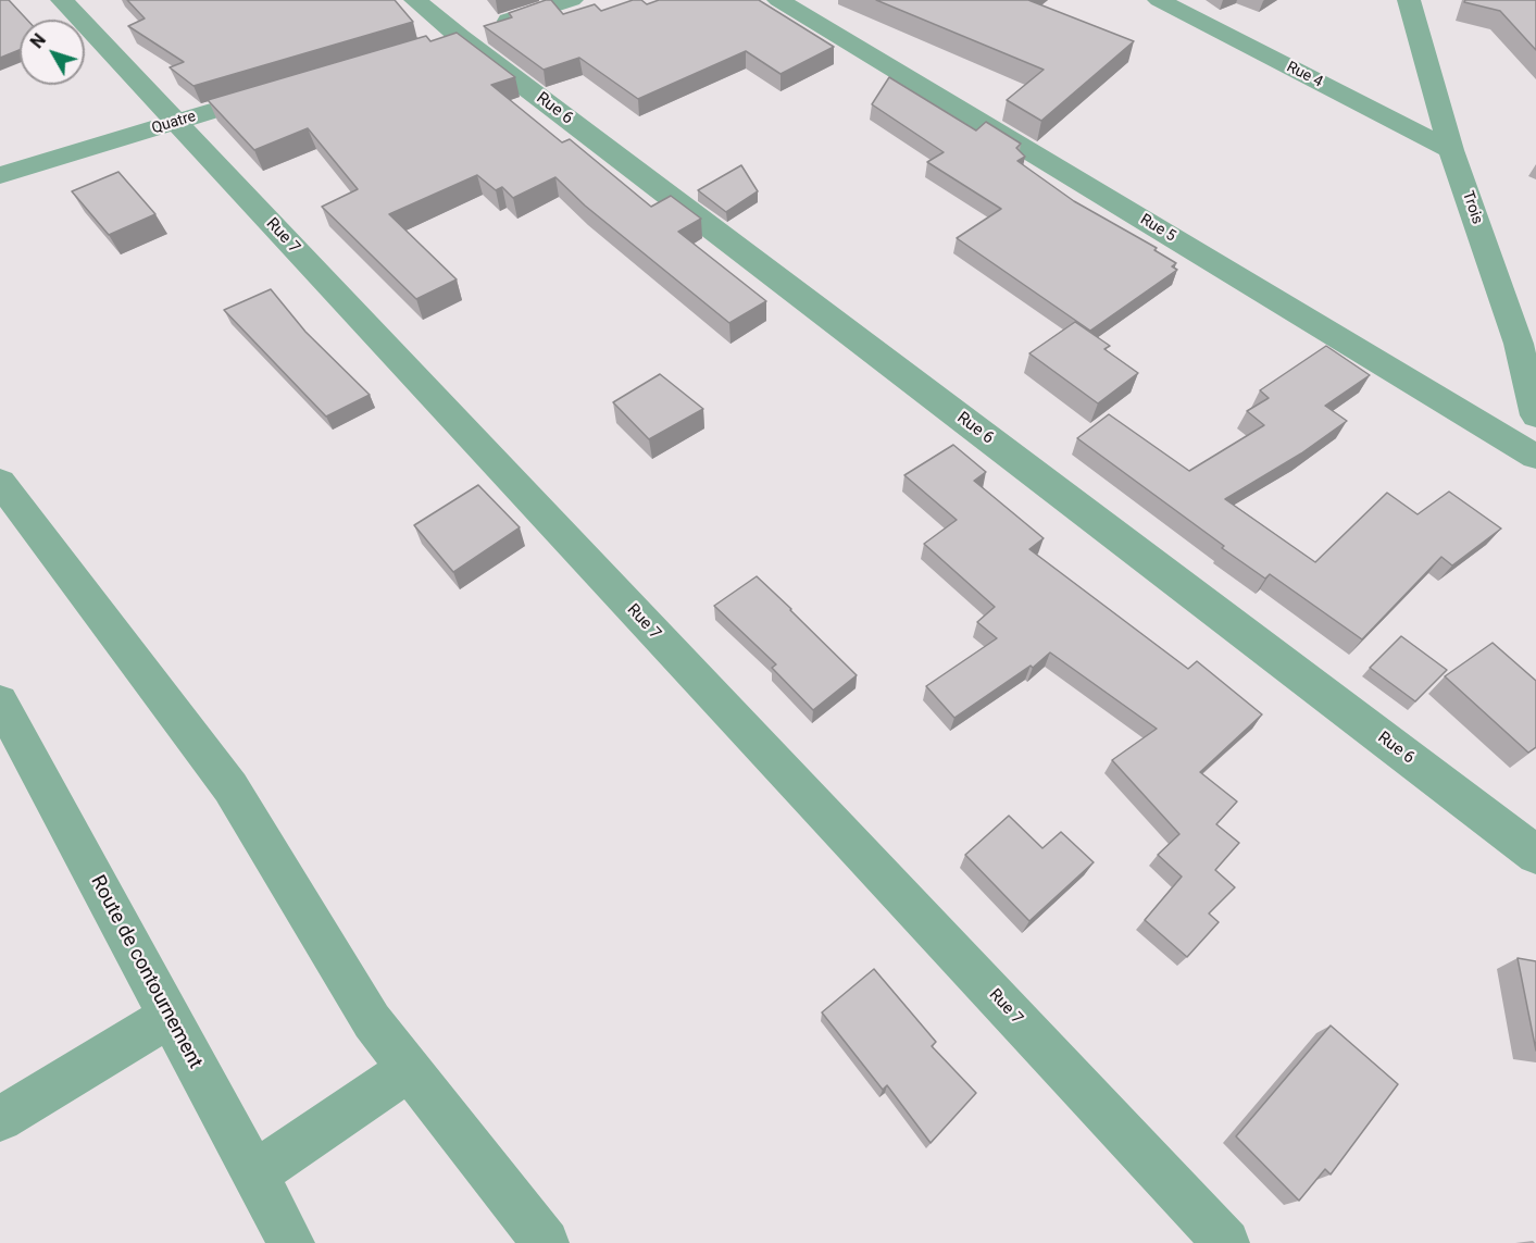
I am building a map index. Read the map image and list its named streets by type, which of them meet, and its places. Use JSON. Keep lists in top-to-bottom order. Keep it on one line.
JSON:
{"streets":{"street":["Rue 4","Rue 6","Quatre","Trois","Rue 5","Rue 7","Route de contournement"]},"crossings":[["Rue 4","Trois"],["Quatre","Rue 7"]],"north":"top left"}
